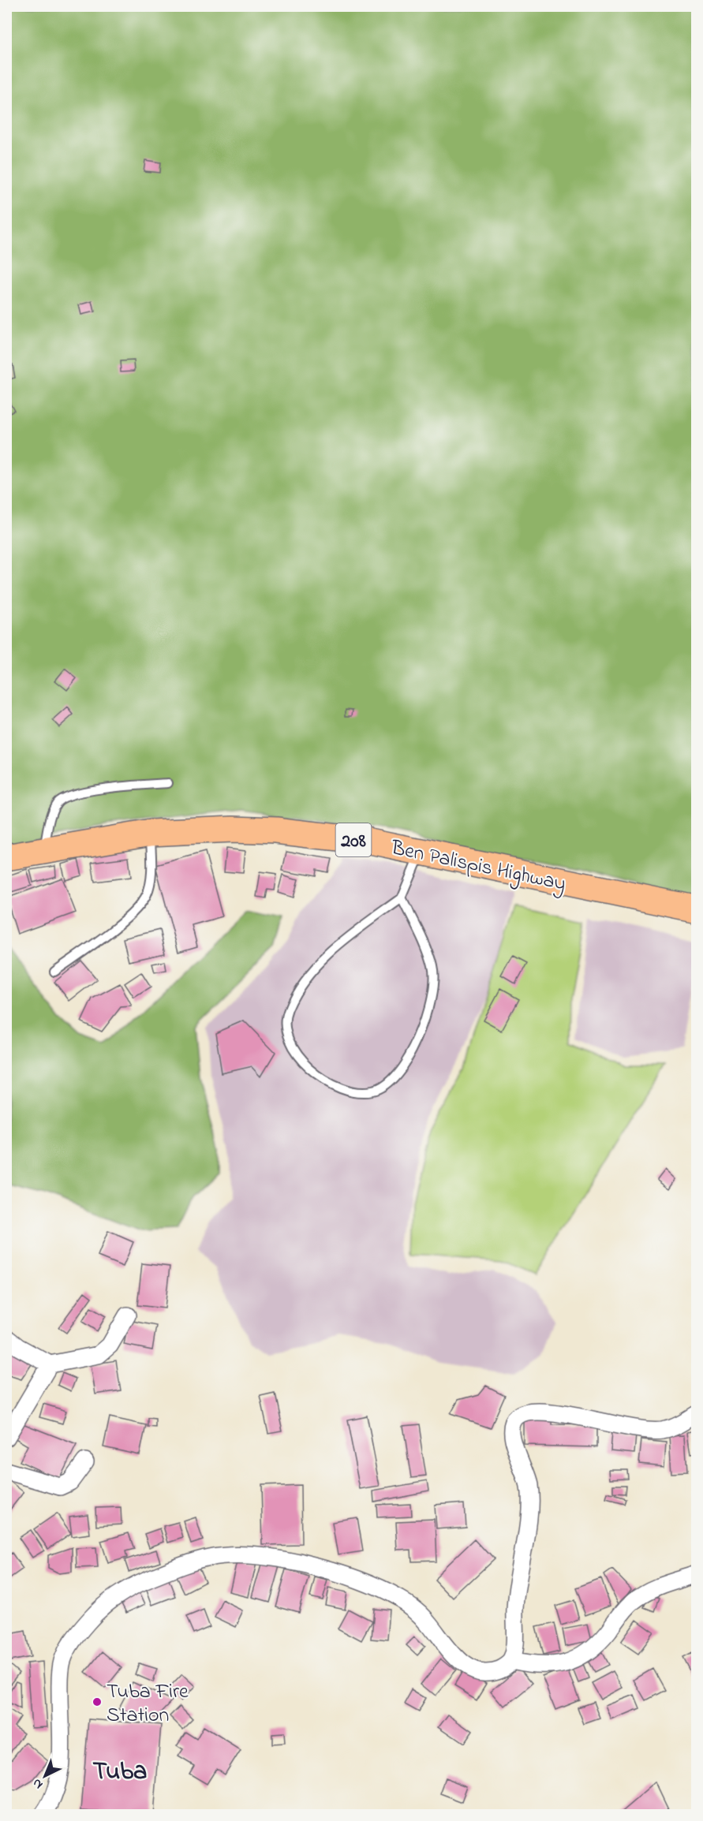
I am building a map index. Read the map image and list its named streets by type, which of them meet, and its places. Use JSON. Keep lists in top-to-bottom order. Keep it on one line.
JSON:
{"streets":{"main road":["208","Ben Palispis Highway"]},"districts":["Tuba"],"places":["Tuba Fire Station"],"north":"bottom left"}
